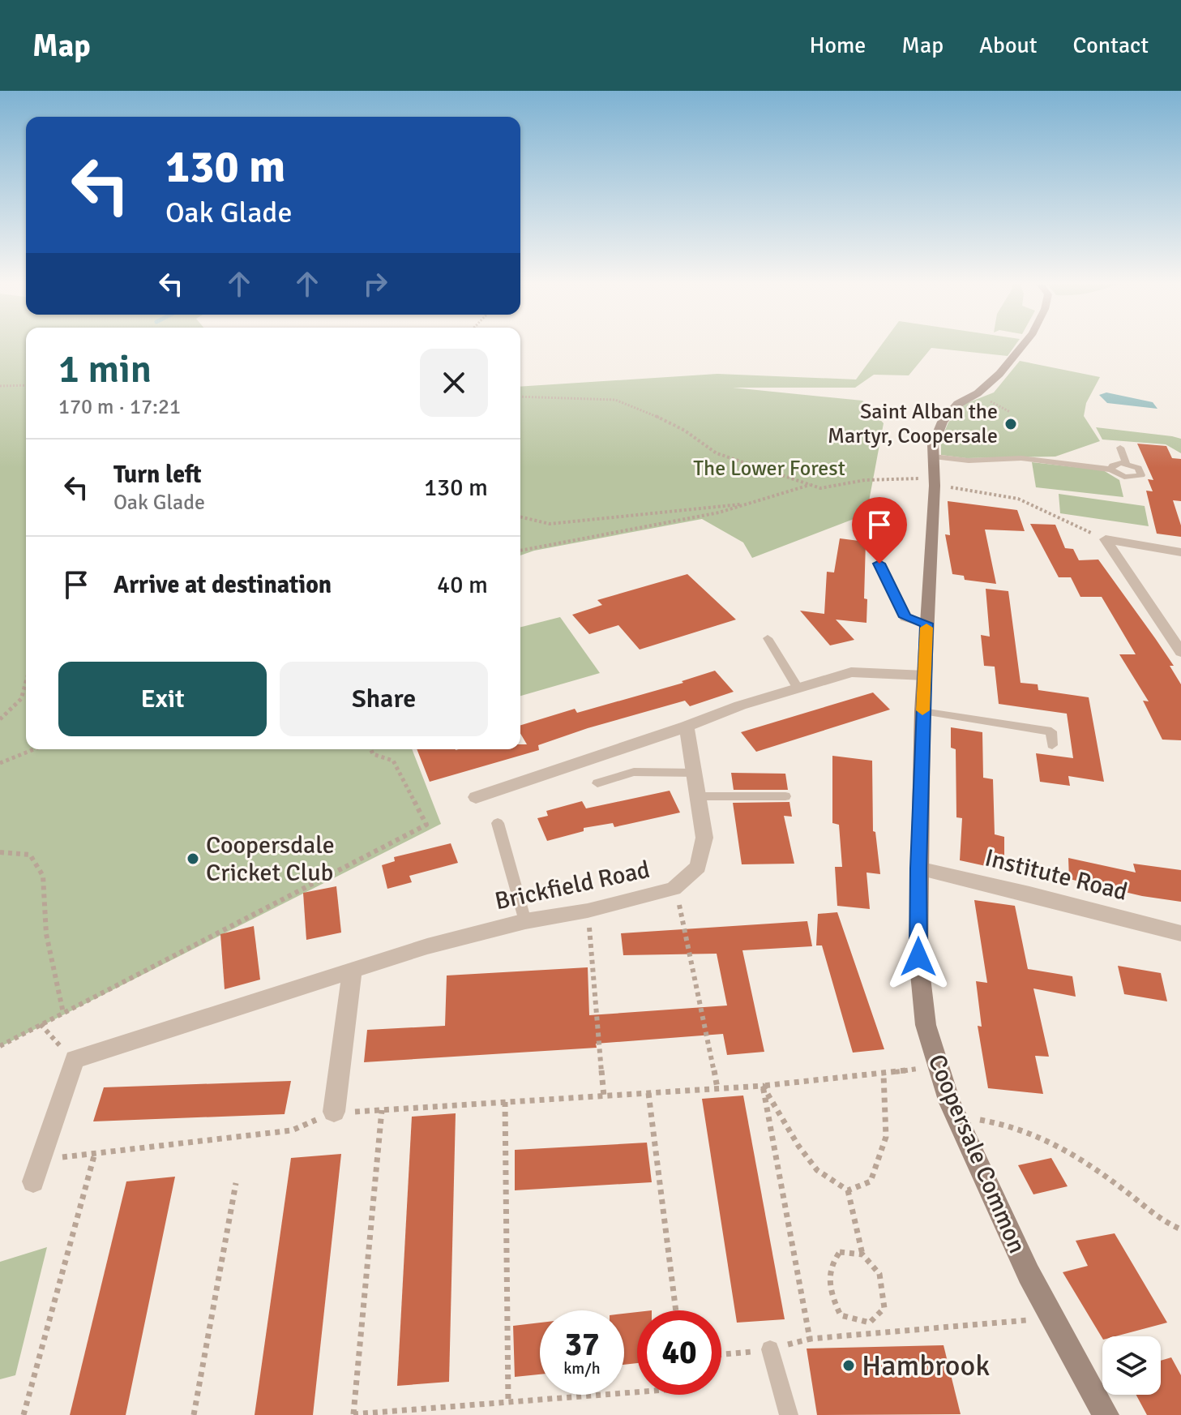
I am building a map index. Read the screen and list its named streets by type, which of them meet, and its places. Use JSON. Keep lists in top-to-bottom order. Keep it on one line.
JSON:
{"streets":{"street":["Institute Road","Brickfield Road","Coopersale Common"]},"crossings":[["Institute Road","Coopersale Common"]],"parks":["The Lower Forest"],"places":["Saint Alban the Martyr, Coopersale","Coopersdale Cricket Club","Hambrook"],"page":{"header":"Map","nav":["Home","Map","About","Contact"],"turn":["130 m","Oak Glade"],"heading":["1 min","170 m · 17:21"],"list":[{"name":"Turn left","note":"Oak Glade","value":"130 m"},{"name":"Arrive at destination","value":"40 m"}],"buttons":["Exit","Share"],"speed":"37 km/h","limit":"40"}}
